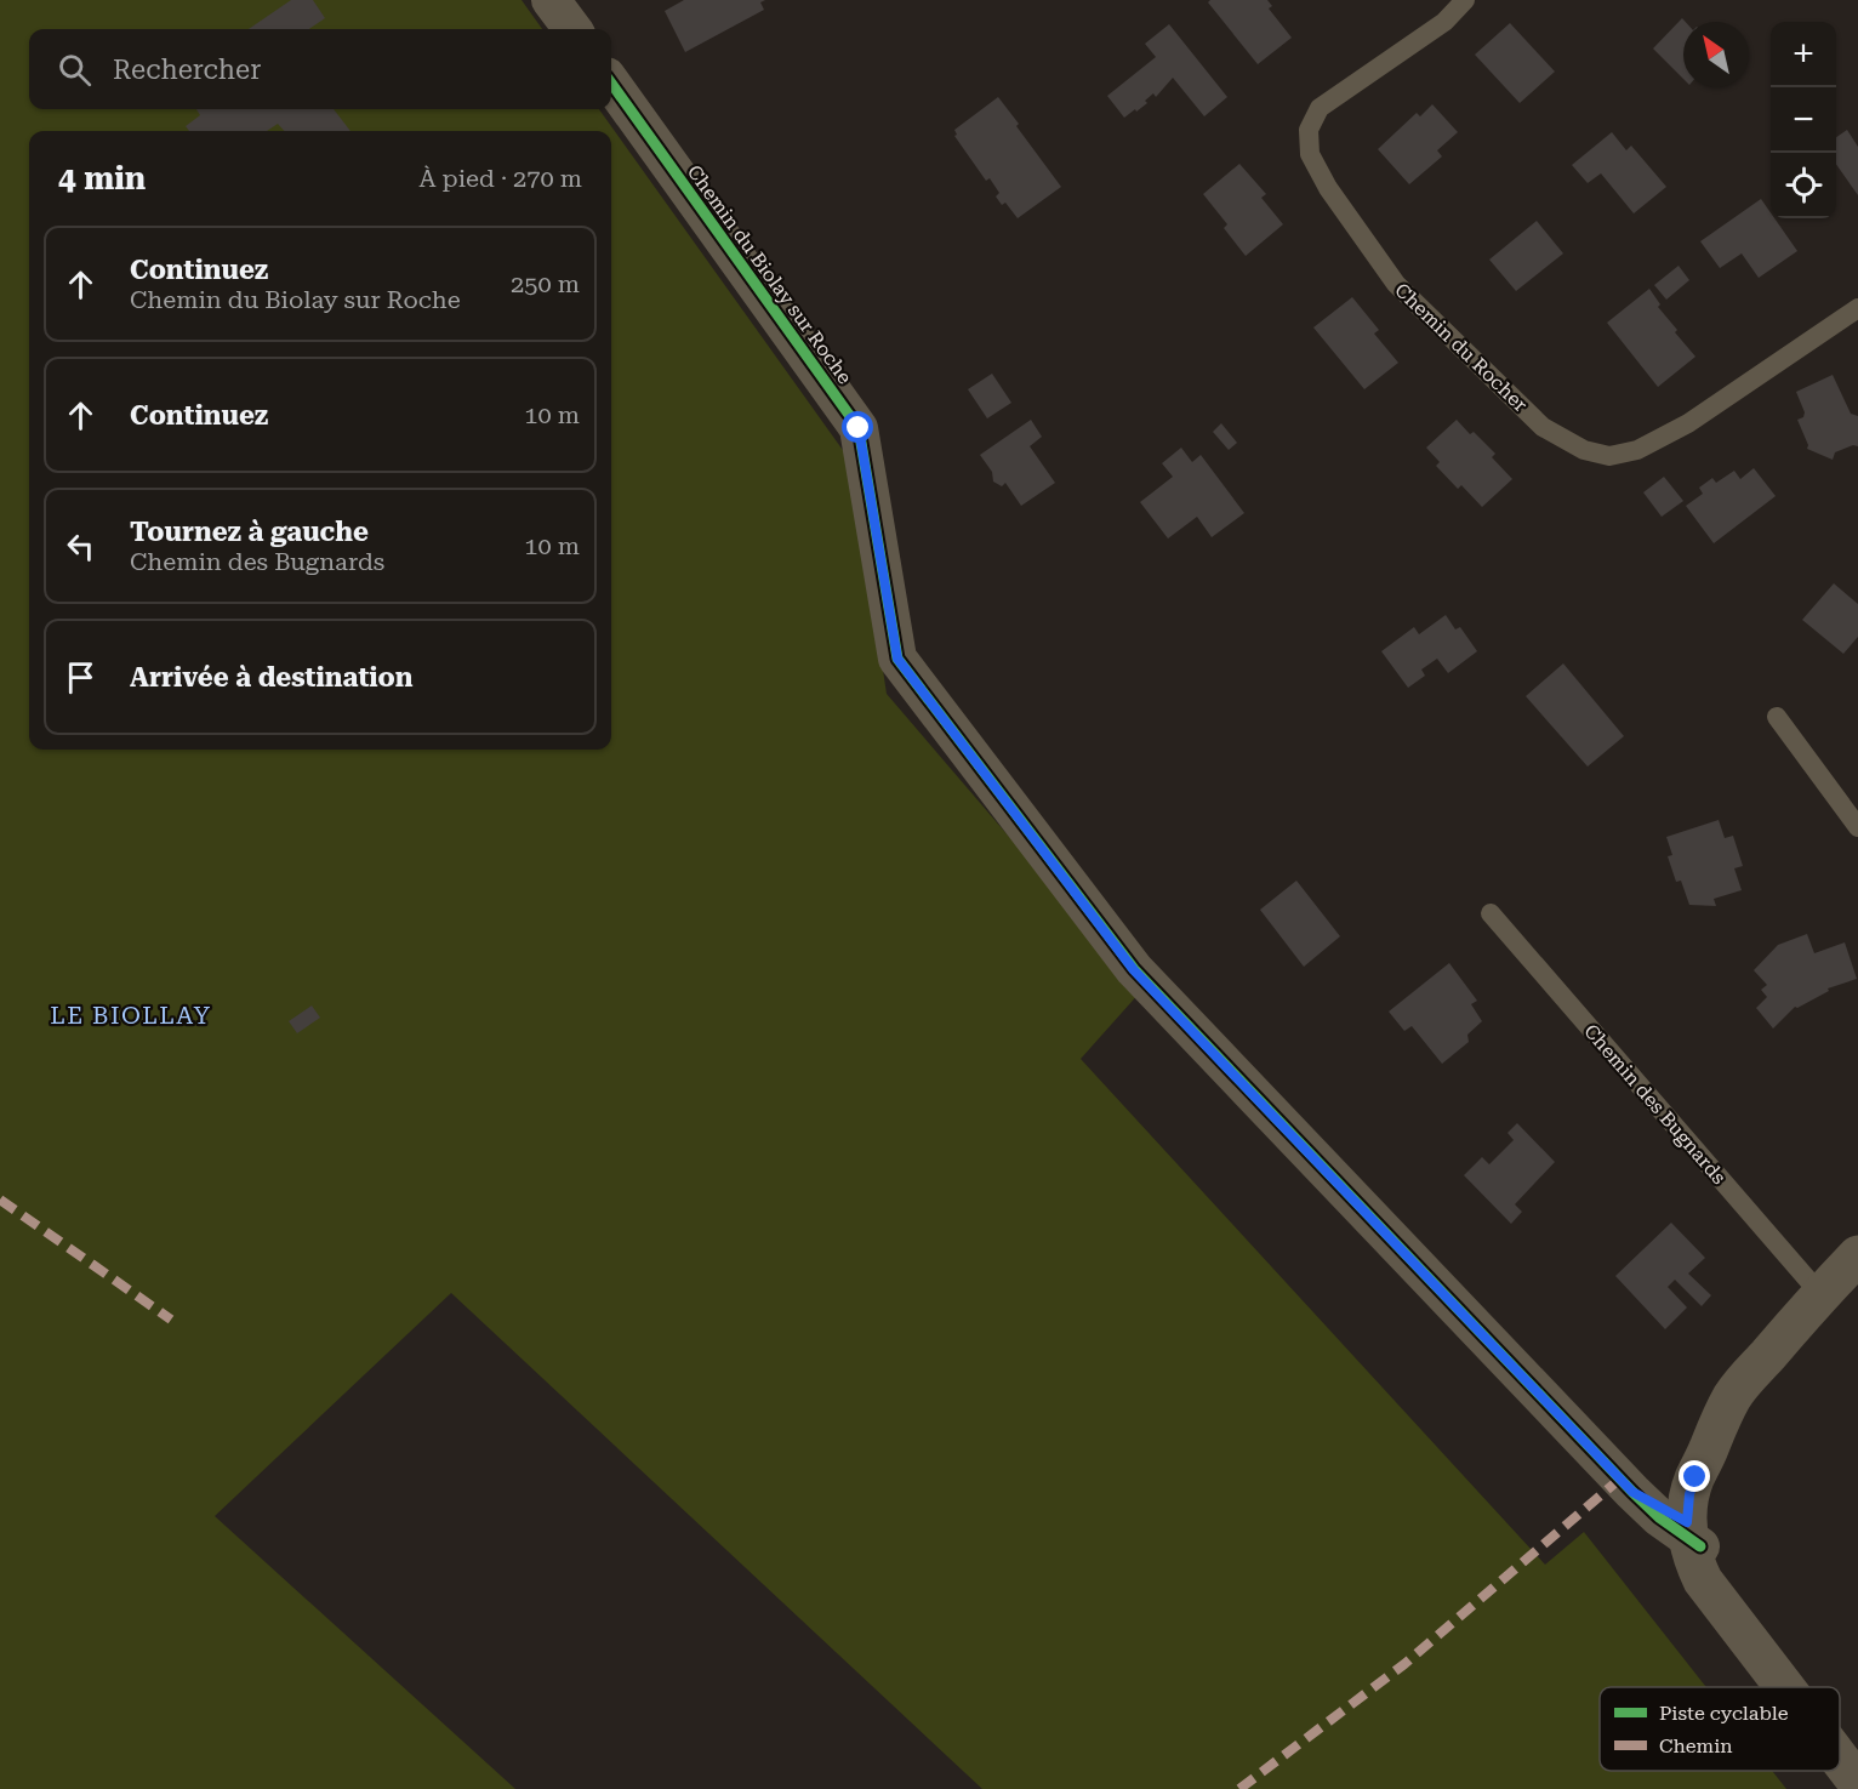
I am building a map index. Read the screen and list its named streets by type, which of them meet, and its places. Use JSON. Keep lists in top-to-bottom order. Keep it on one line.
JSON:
{"streets":{"street":["Chemin du Biolay sur Roche"],"lane":["Chemin du Rocher","Chemin des Bugnards"]},"districts":["LE BIOLLAY"],"legend":["Piste cyclable","Chemin"],"north":"top left","page":{"map_buttons":["+","−"],"search":"Rechercher","heading":["4 min","À pied · 270 m"],"list":[["Continuez","Chemin du Biolay sur Roche","250 m"],["Continuez","10 m"],["Tournez à gauche","Chemin des Bugnards","10 m"],"Arrivée à destination"]}}
